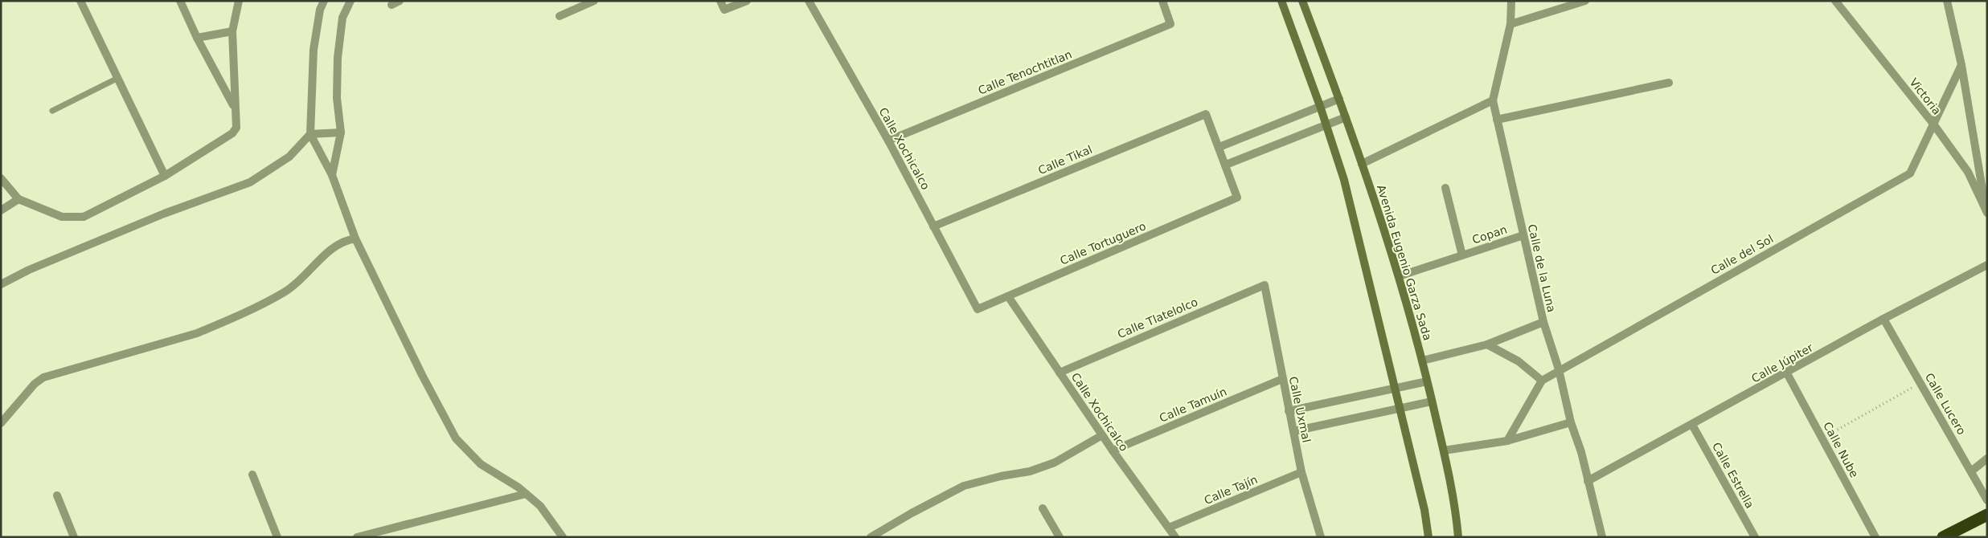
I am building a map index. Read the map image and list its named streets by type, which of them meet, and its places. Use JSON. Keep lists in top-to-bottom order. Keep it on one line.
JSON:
{"streets":{"main road":["Avenida Eugenio Garza Sada"],"street":["Calle Tenochtitlan","Victoria","Calle Xochicalco","Calle Tikal","Copan","Calle Tortuguero","Calle del Sol","Calle de la Luna","Calle Tlatelolco","Calle Júpiter","Calle Lucero","Calle Tamuín","Calle Uxmal","Calle Nube","Calle Estrella","Calle Tajín"]},"crossings":[["Calle Tenochtitlan","Calle Xochicalco"],["Victoria","Calle del Sol"],["Calle Xochicalco","Calle Tikal"],["Calle Xochicalco","Calle Tortuguero"],["Calle Xochicalco","Calle Tlatelolco"],["Calle Xochicalco","Calle Tamuín"],["Calle Xochicalco","Calle Tajín"],["Copan","Avenida Eugenio Garza Sada"],["Copan","Calle de la Luna"],["Calle del Sol","Calle de la Luna"],["Calle de la Luna","Calle Júpiter"],["Calle Tlatelolco","Calle Uxmal"],["Calle Júpiter","Calle Lucero"],["Calle Júpiter","Calle Nube"],["Calle Júpiter","Calle Estrella"],["Calle Tamuín","Calle Uxmal"],["Calle Uxmal","Calle Tajín"]]}
